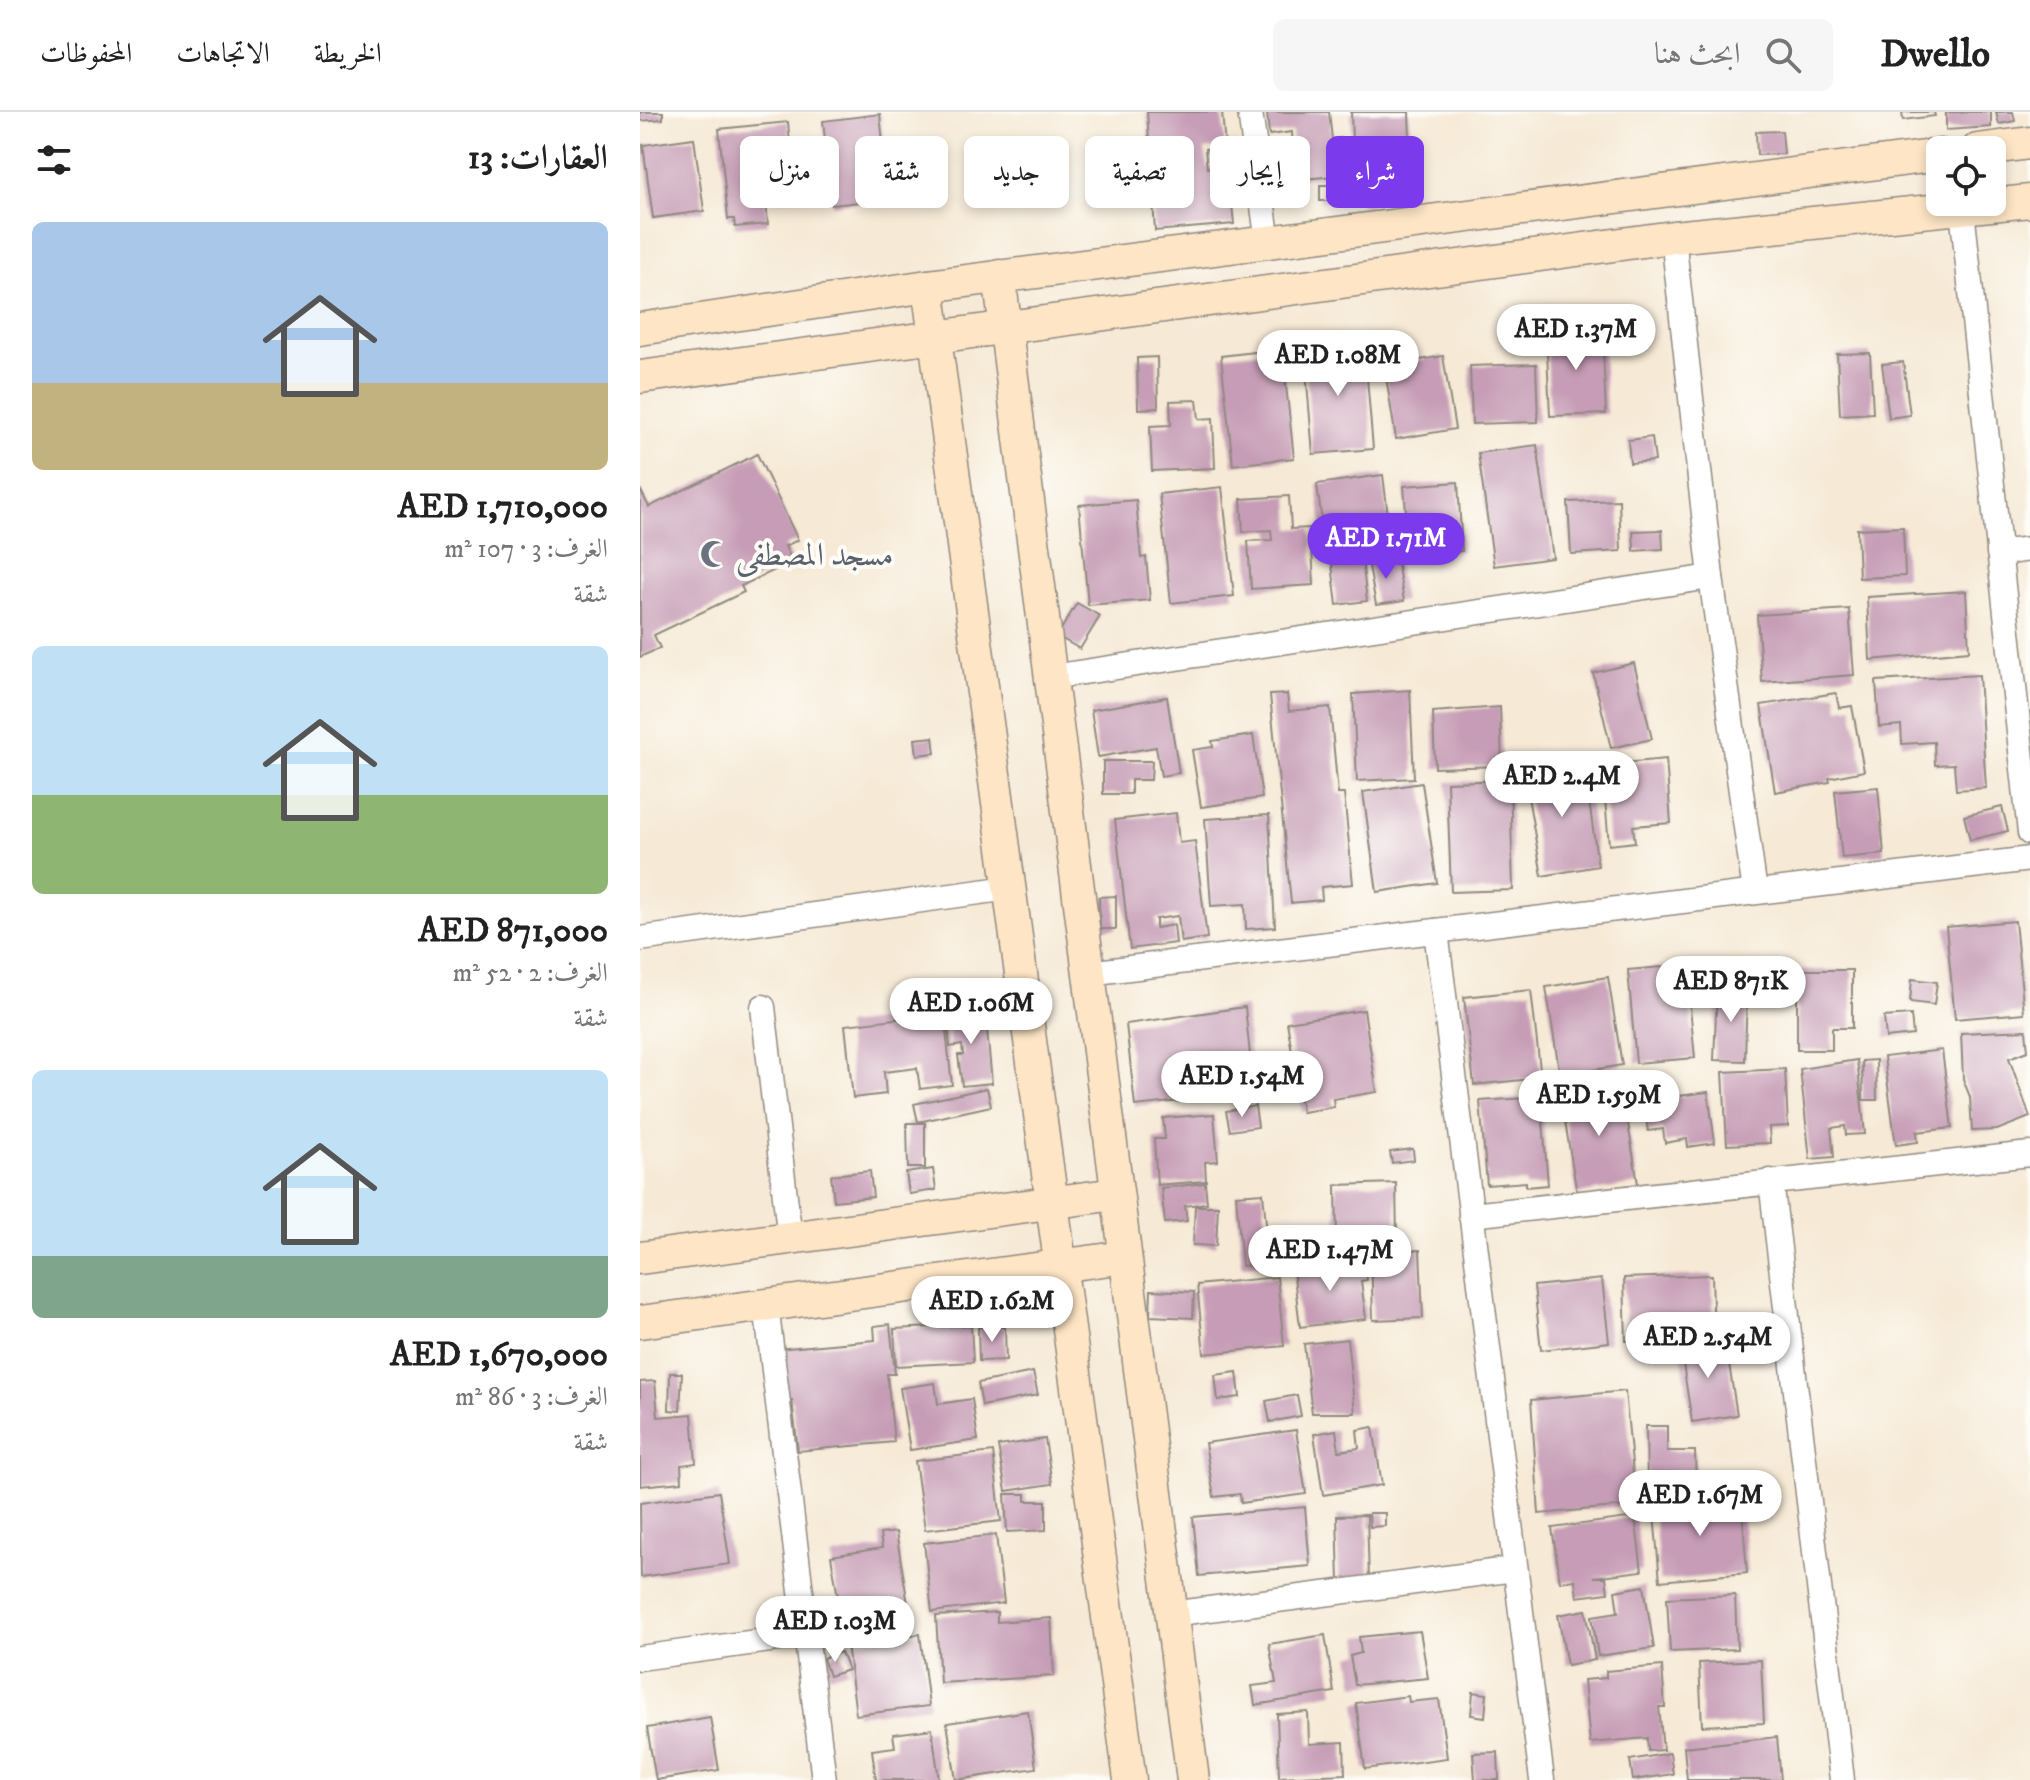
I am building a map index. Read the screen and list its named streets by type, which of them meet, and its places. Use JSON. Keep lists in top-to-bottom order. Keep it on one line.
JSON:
{"places":{"mosque":["مسجد المصطفى"]},"page":{"header":"Dwello","search":"ابحث هنا","nav":["الخريطة","الاتجاهات","المحفوظات"],"heading":"العقارات: 13","chip":["شراء","إيجار","تصفية","جديد","شقة","منزل"],"list":[{"name":"AED 1,710,000","note":"الغرف: 3 · 107 m² · شقة"},{"name":"AED 871,000","note":"الغرف: 2 · 52 m² · شقة"},{"name":"AED 1,670,000","note":"الغرف: 3 · 86 m² · شقة"}],"price":["AED 1.37M","AED 1.08M","AED 1.71M","AED 2.4M","AED 871K","AED 1.06M","AED 1.54M","AED 1.59M","AED 1.47M","AED 1.62M","AED 2.54M","AED 1.67M","AED 1.03M"]}}
